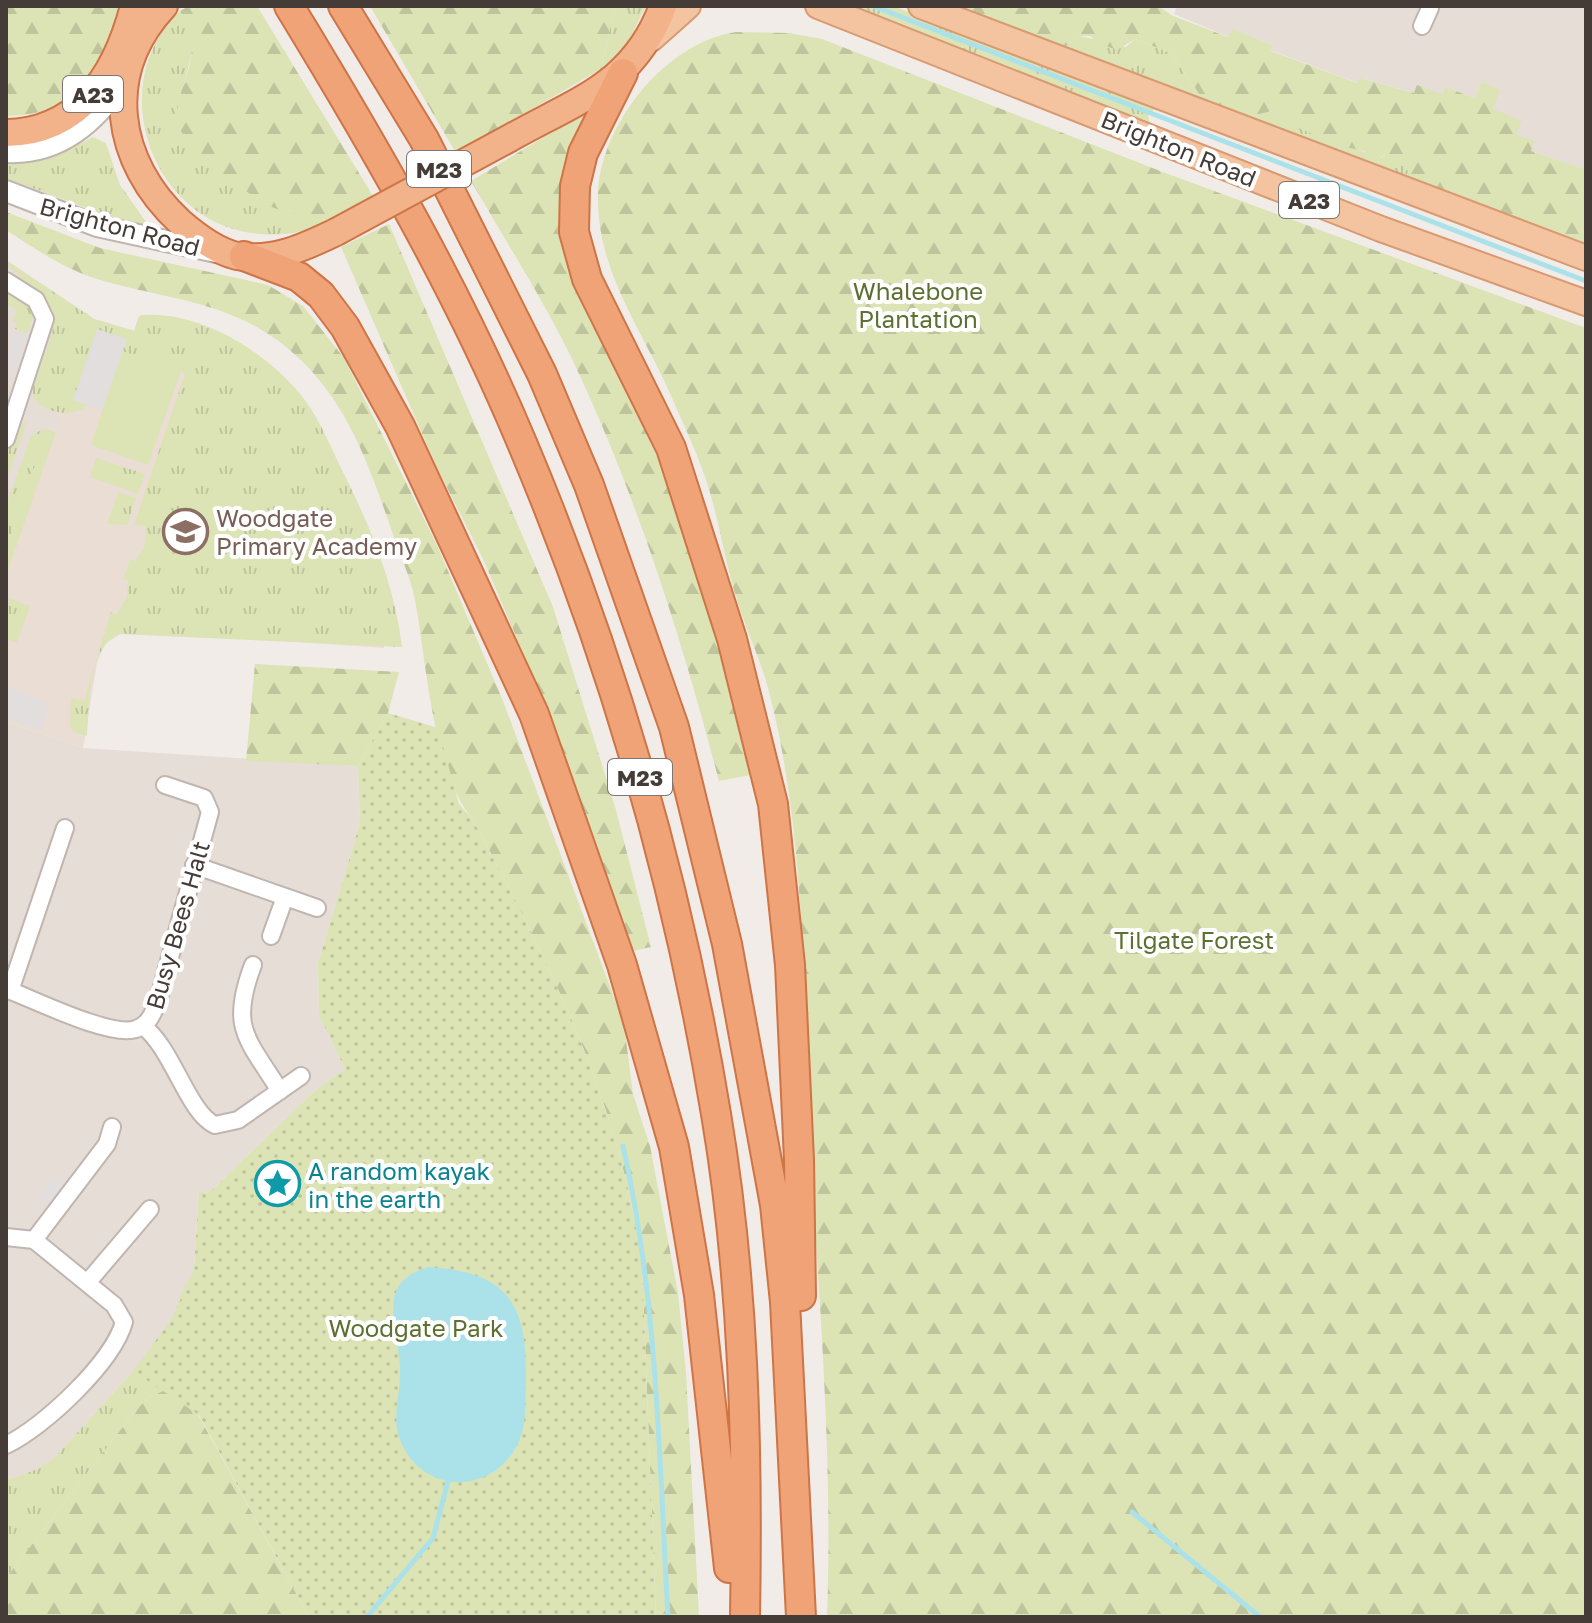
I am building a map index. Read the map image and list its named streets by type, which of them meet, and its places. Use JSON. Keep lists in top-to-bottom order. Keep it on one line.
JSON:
{"streets":{"highway":["A23","M23"],"main road":["Brighton Road"],"street":["Busy Bees Halt"]},"parks":["Whalebone Plantation","Tilgate Forest","Woodgate Park"],"places":{"school or university":["Woodgate Primary Academy"],"place":["A random kayak in the earth"]}}
